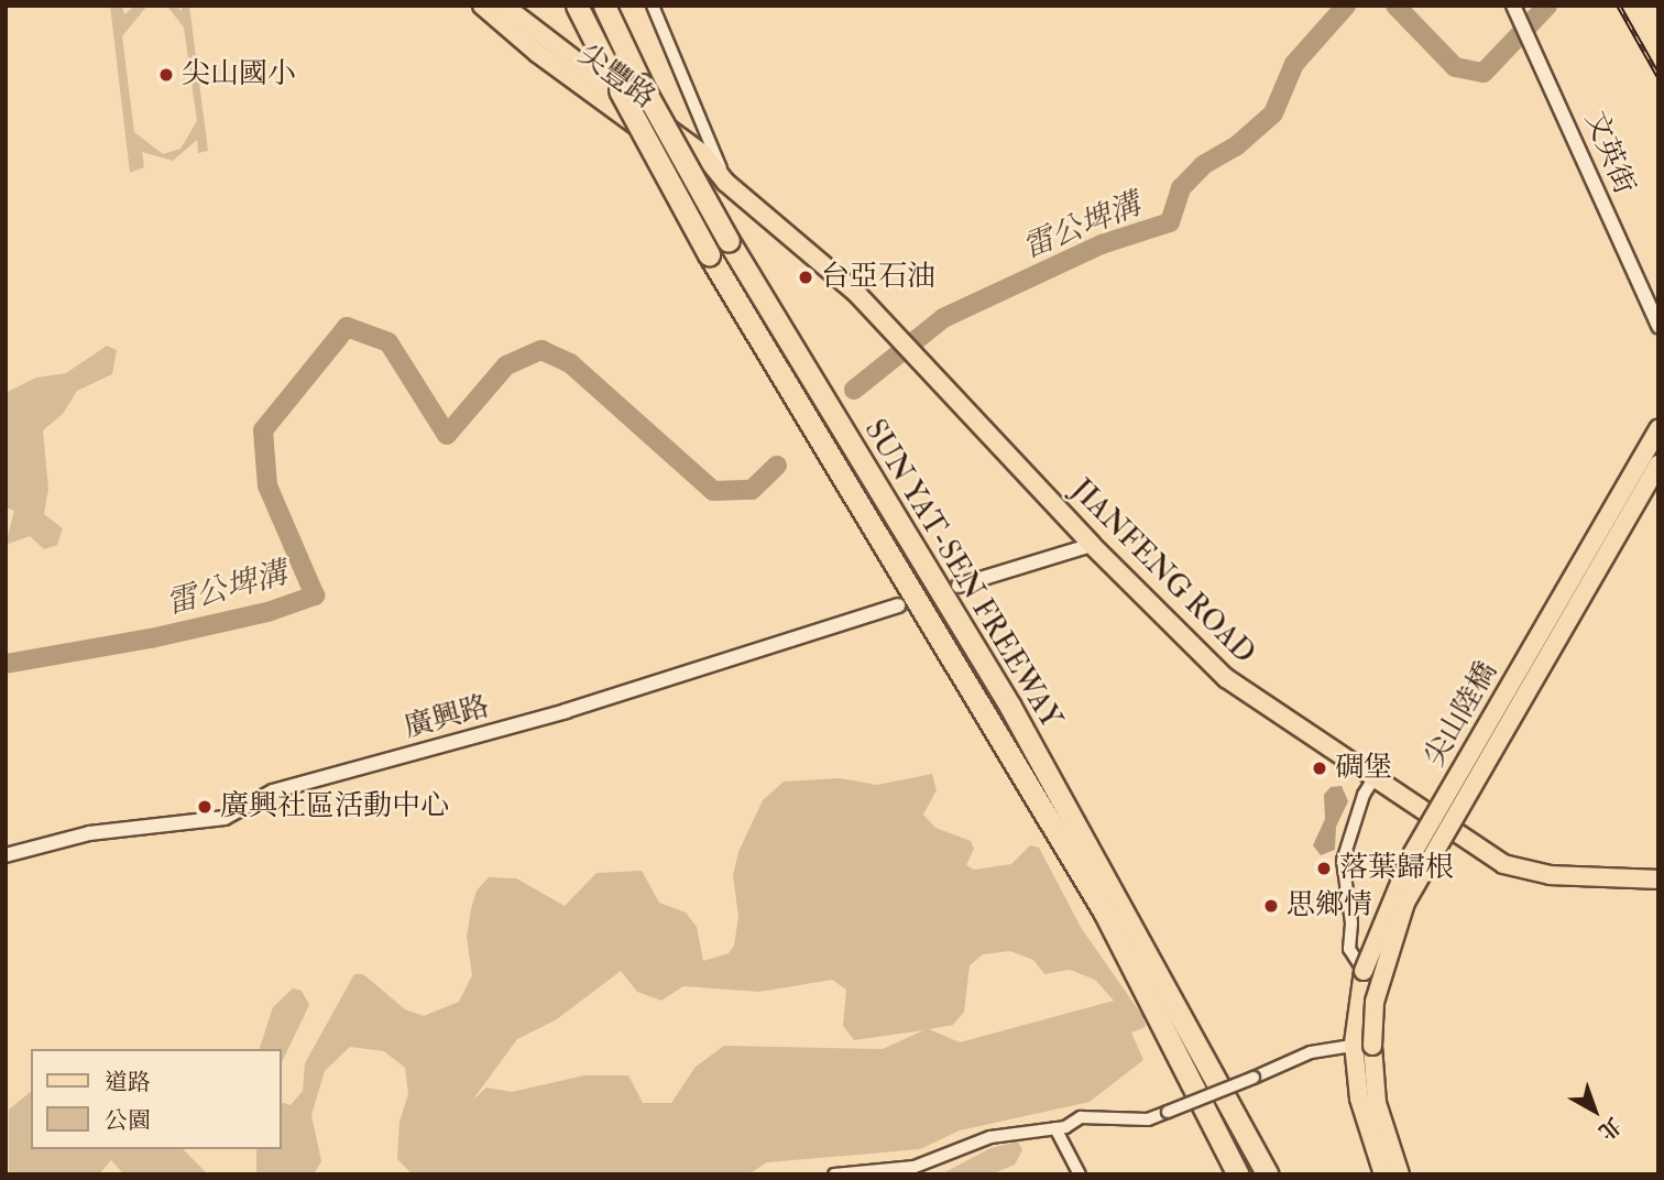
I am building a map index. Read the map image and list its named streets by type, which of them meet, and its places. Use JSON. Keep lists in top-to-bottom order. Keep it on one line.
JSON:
{"streets":{"highway":["SUN YAT-SEN FREEWAY"],"main road":["尖豐路","JIANFENG ROAD","尖山陸橋"],"street":["文英街","廣興路"]},"crossings":[["尖豐路","JIANFENG ROAD"]],"water":["雷公埤溝"],"places":["尖山國小","台亞石油","碉堡","廣興社區活動中心","落葉歸根","思鄉情"],"legend":["道路","公園"],"north":"bottom right"}
